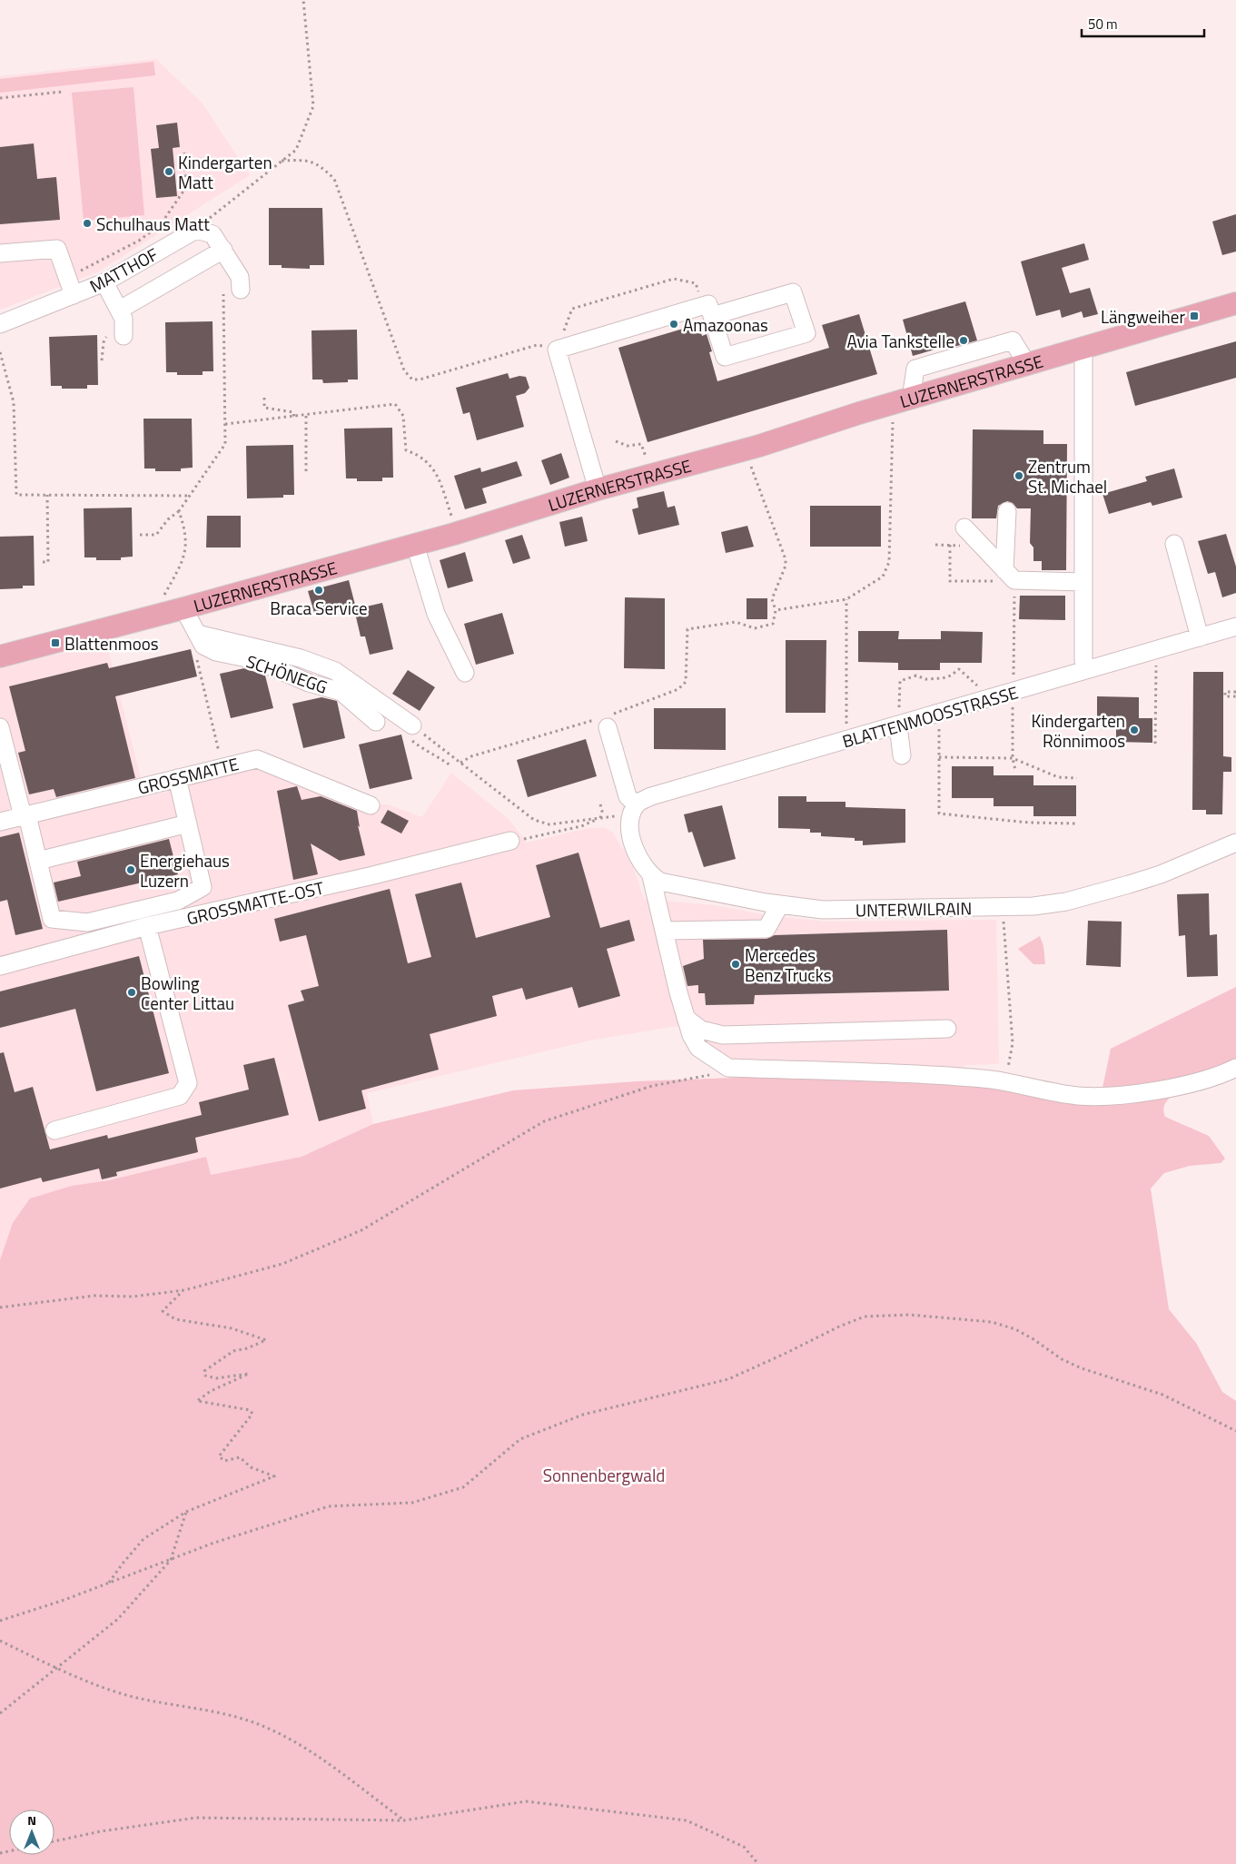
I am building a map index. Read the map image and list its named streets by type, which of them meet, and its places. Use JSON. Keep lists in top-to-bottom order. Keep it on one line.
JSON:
{"streets":{"main road":["LUZERNERSTRASSE"],"street":["MATTHOF","SCHÖNEGG","BLATTENMOOSSTRASSE","GROSSMATTE","GROSSMATTE-OST","UNTERWILRAIN"]},"parks":["Sonnenbergwald"],"places":{"other":["Kindergarten Matt","Schulhaus Matt","Amazoonas","Avia Tankstelle","Zentrum St. Michael","Braca Service","Kindergarten Rönnimoos","Energiehaus Luzern","Mercedes Benz Trucks","Bowling Center Littau"],"transit":["Längweiher","Blattenmoos"]},"scale_bar":"50 m","north":"top"}
